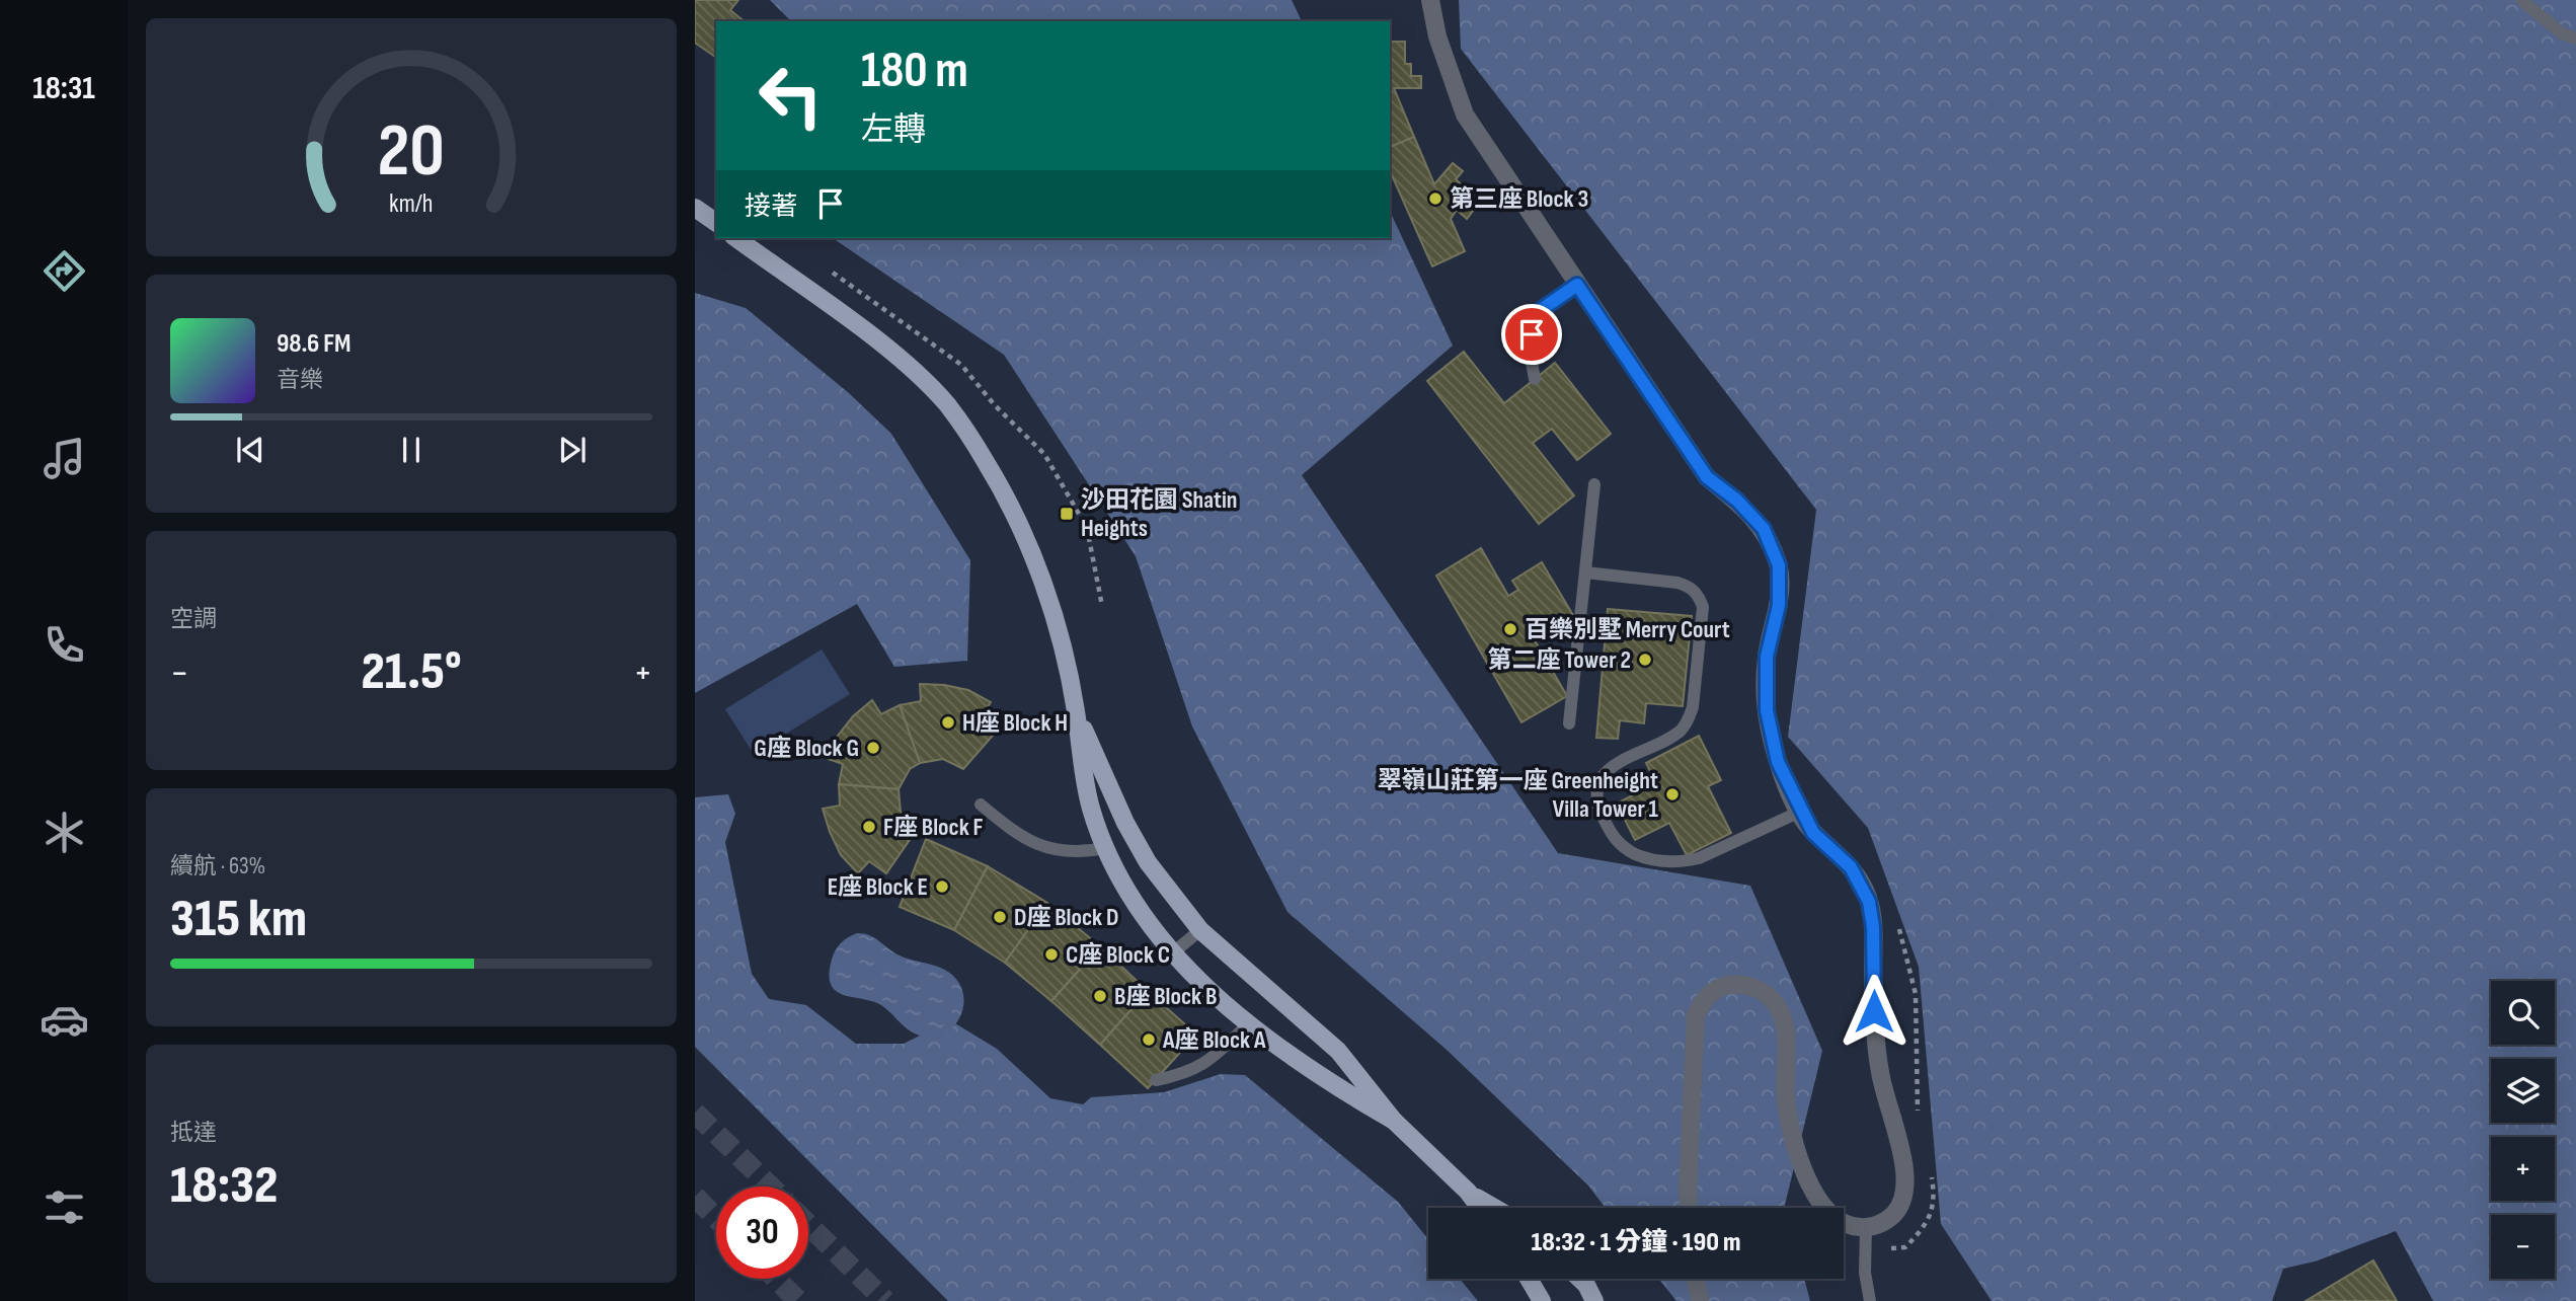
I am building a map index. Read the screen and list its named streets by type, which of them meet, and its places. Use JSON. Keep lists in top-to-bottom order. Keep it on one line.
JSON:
{"places":{"other":["第三座 Block 3","百樂別墅 Merry Court","第二座 Tower 2","H座 Block H","G座 Block G","翠嶺山莊第一座 Greenheight Villa Tower 1","F座 Block F","E座 Block E","D座 Block D","C座 Block C","B座 Block B","A座 Block A"],"transit":["沙田花園 Shatin Heights"]},"page":{"tabs":"18:31","turn":["180 m","左轉"],"then":"接著","song":["98.6 FM","音樂"],"tile":["空調",["續航 · 63%","315 km"],["抵達","18:32"]],"heat":["−","21.5°","+"],"map_buttons":["+","−"],"limit":"30","trip":"18:32 · 1 分鐘 · 190 m","gauge":["20","km/h"]}}
